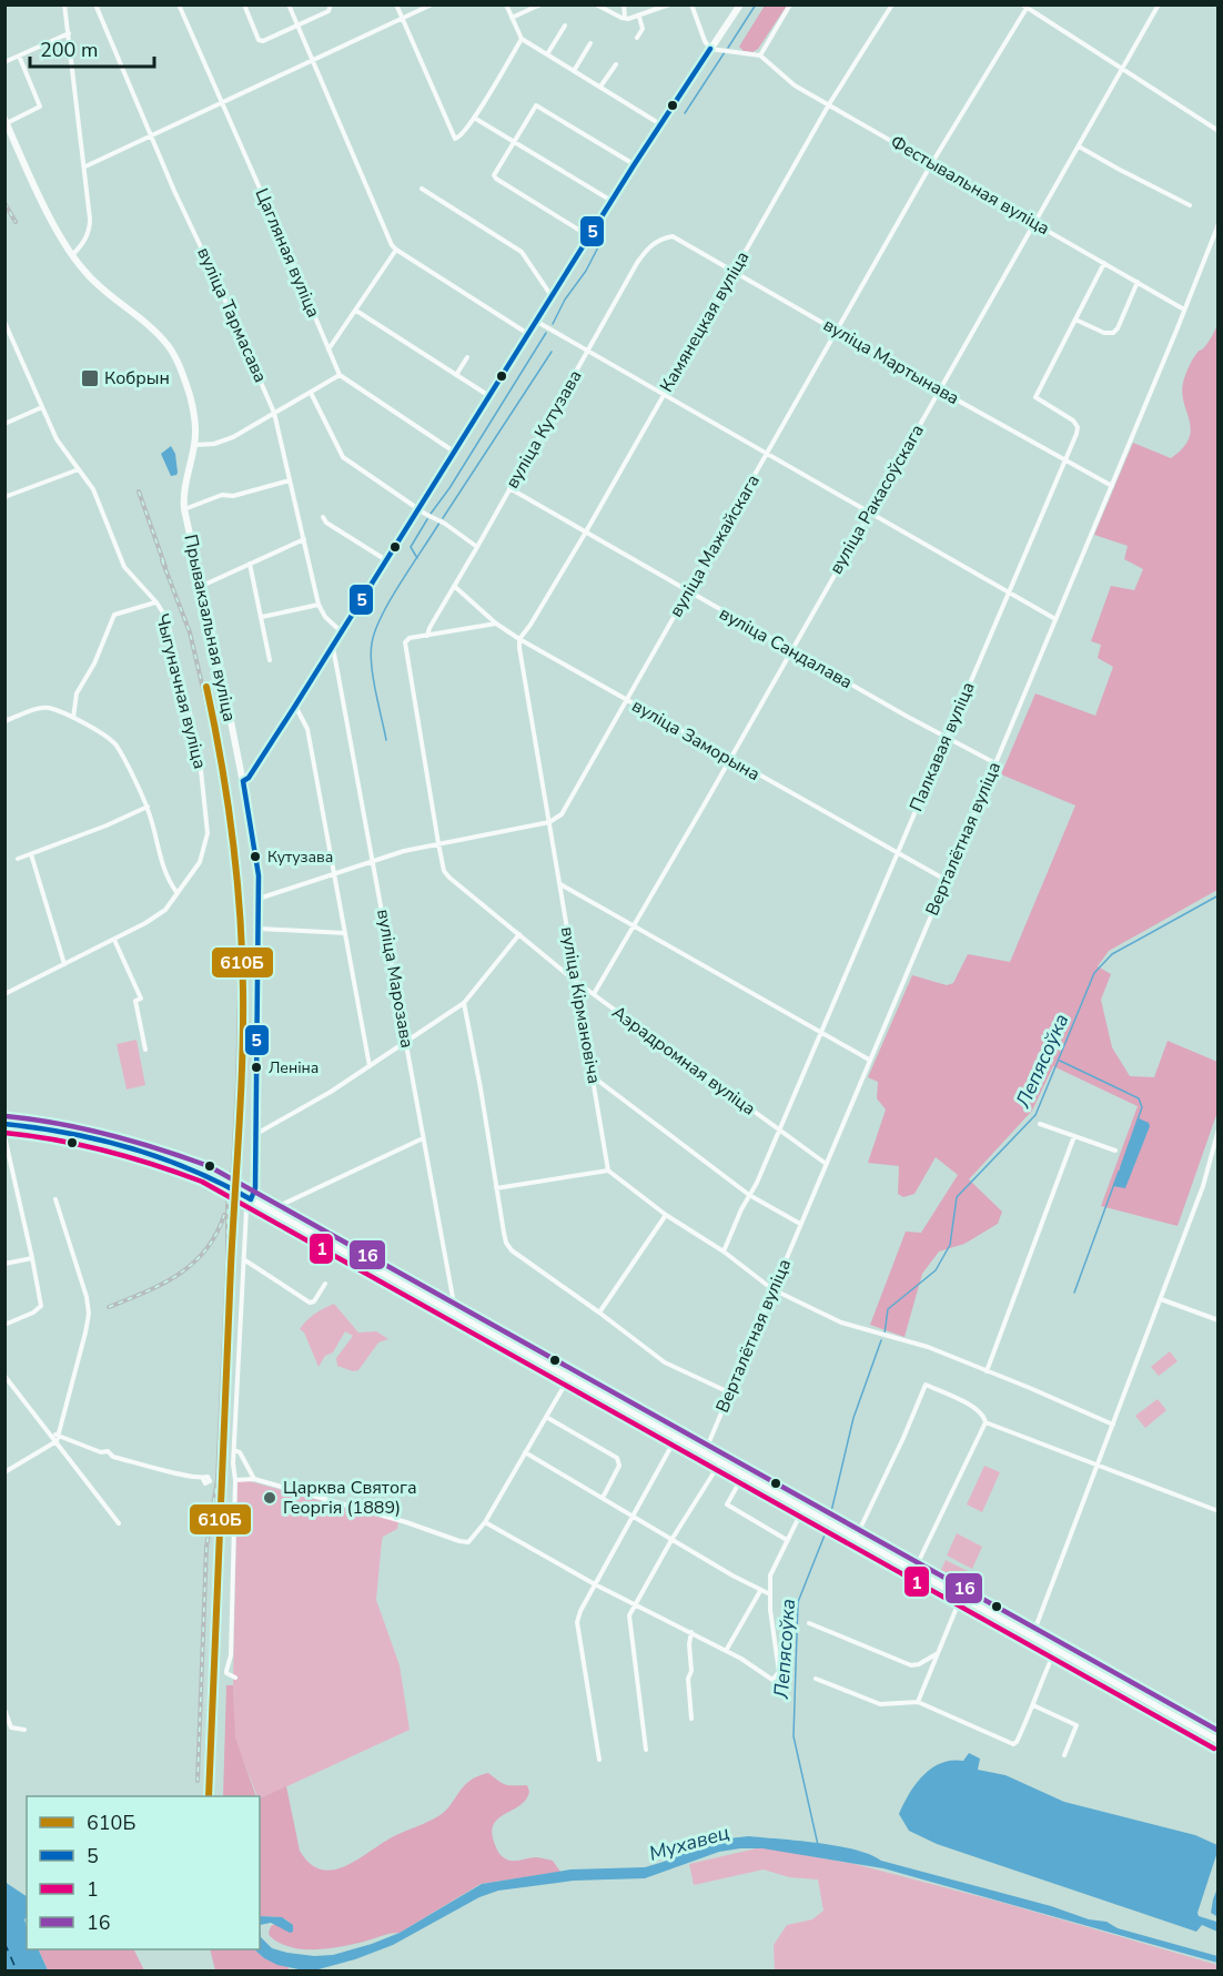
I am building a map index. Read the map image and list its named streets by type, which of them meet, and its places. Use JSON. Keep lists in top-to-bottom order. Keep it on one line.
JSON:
{"streets":{"main road":["Прывакзальная вуліца"],"street":["Фестывальная вуліца","Цагляная вуліца","вуліца Тармасава","Камянецкая вуліца","вуліца Мартынава","вуліца Кутузава","вуліца Ракасоўскага","вуліца Мажайскага","вуліца Сандалава","Чыгуначная вуліца","вуліца Заморына","Палкавая вуліца","Верталётная вуліца","вуліца Марозава","вуліца Кірмановіча","Аэрадромная вуліца"]},"crossings":[["Фестывальная вуліца","Камянецкая вуліца"],["Фестывальная вуліца","вуліца Ракасоўскага"],["Фестывальная вуліца","вуліца Мажайскага"],["Фестывальная вуліца","Палкавая вуліца"],["Фестывальная вуліца","Верталётная вуліца"],["Камянецкая вуліца","вуліца Мартынава"],["Камянецкая вуліца","вуліца Сандалава"],["Камянецкая вуліца","вуліца Заморына"],["Камянецкая вуліца","вуліца Кірмановіча"],["вуліца Мартынава","вуліца Кутузава"],["вуліца Мартынава","вуліца Ракасоўскага"],["вуліца Мартынава","вуліца Мажайскага"],["вуліца Мартынава","Палкавая вуліца"],["вуліца Мартынава","Верталётная вуліца"],["вуліца Кутузава","вуліца Сандалава"],["вуліца Кутузава","вуліца Заморына"],["вуліца Кутузава","Аэрадромная вуліца"],["вуліца Ракасоўскага","вуліца Сандалава"],["вуліца Ракасоўскага","вуліца Заморына"],["вуліца Ракасоўскага","Аэрадромная вуліца"],["вуліца Мажайскага","вуліца Сандалава"],["вуліца Мажайскага","вуліца Заморына"],["вуліца Мажайскага","вуліца Кірмановіча"],["вуліца Сандалава","Палкавая вуліца"],["вуліца Сандалава","Верталётная вуліца"],["вуліца Заморына","Палкавая вуліца"],["вуліца Заморына","Верталётная вуліца"],["вуліца Заморына","вуліца Кірмановіча"],["Палкавая вуліца","Аэрадромная вуліца"],["Верталётная вуліца","Аэрадромная вуліца"],["вуліца Кірмановіча","Аэрадромная вуліца"]],"water":["Лепясоўка","Мухавец"],"places":{"transit":["Кобрын"],"other":["Кутузава","Леніна","Царква Святога Георгія (1889)"]},"lines":["transit line 5","transit line 610Б","transit line 16","transit line 1"],"legend":["610Б","5","1","16"],"scale_bar":"200 m"}
